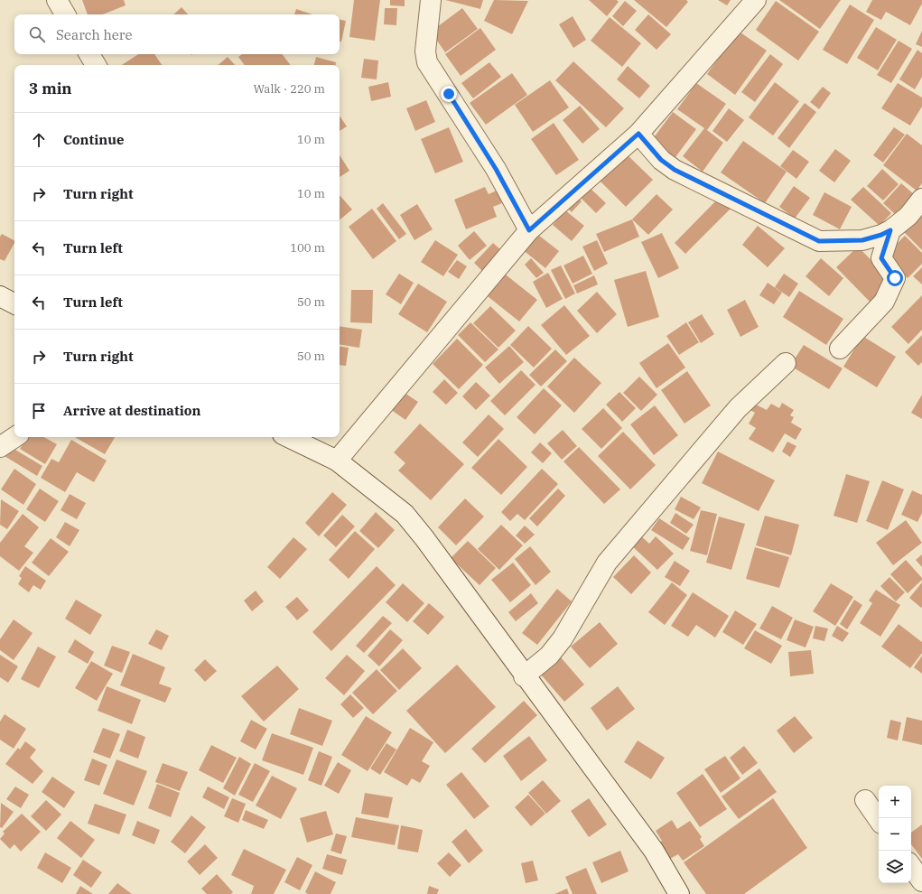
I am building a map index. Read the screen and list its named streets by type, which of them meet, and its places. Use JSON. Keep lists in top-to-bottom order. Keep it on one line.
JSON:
{"page":{"search":"Search here","heading":["3 min","Walk · 220 m"],"list":[["Continue","10 m"],["Turn right","10 m"],["Turn left","100 m"],["Turn left","50 m"],["Turn right","50 m"],"Arrive at destination"],"map_buttons":["+","−"]}}
